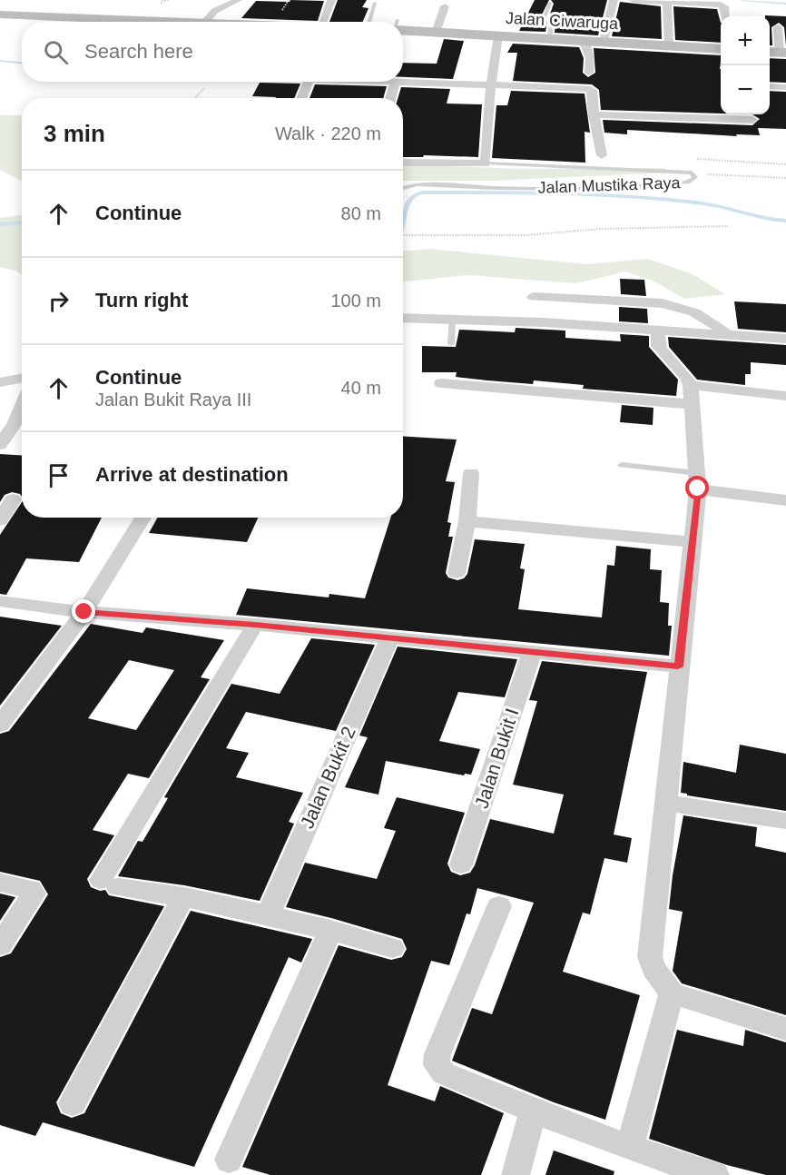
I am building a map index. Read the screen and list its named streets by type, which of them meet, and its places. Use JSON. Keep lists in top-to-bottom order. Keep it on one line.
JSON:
{"streets":{"street":["Jalan Ciwaruga","Jalan Bukit I","Jalan Bukit 2"],"lane":["Jalan Mustika Raya"]},"page":{"map_buttons":["+","−"],"search":"Search here","heading":["3 min","Walk · 220 m"],"list":[["Continue","80 m"],["Turn right","100 m"],["Continue","Jalan Bukit Raya III","40 m"],"Arrive at destination"]}}
